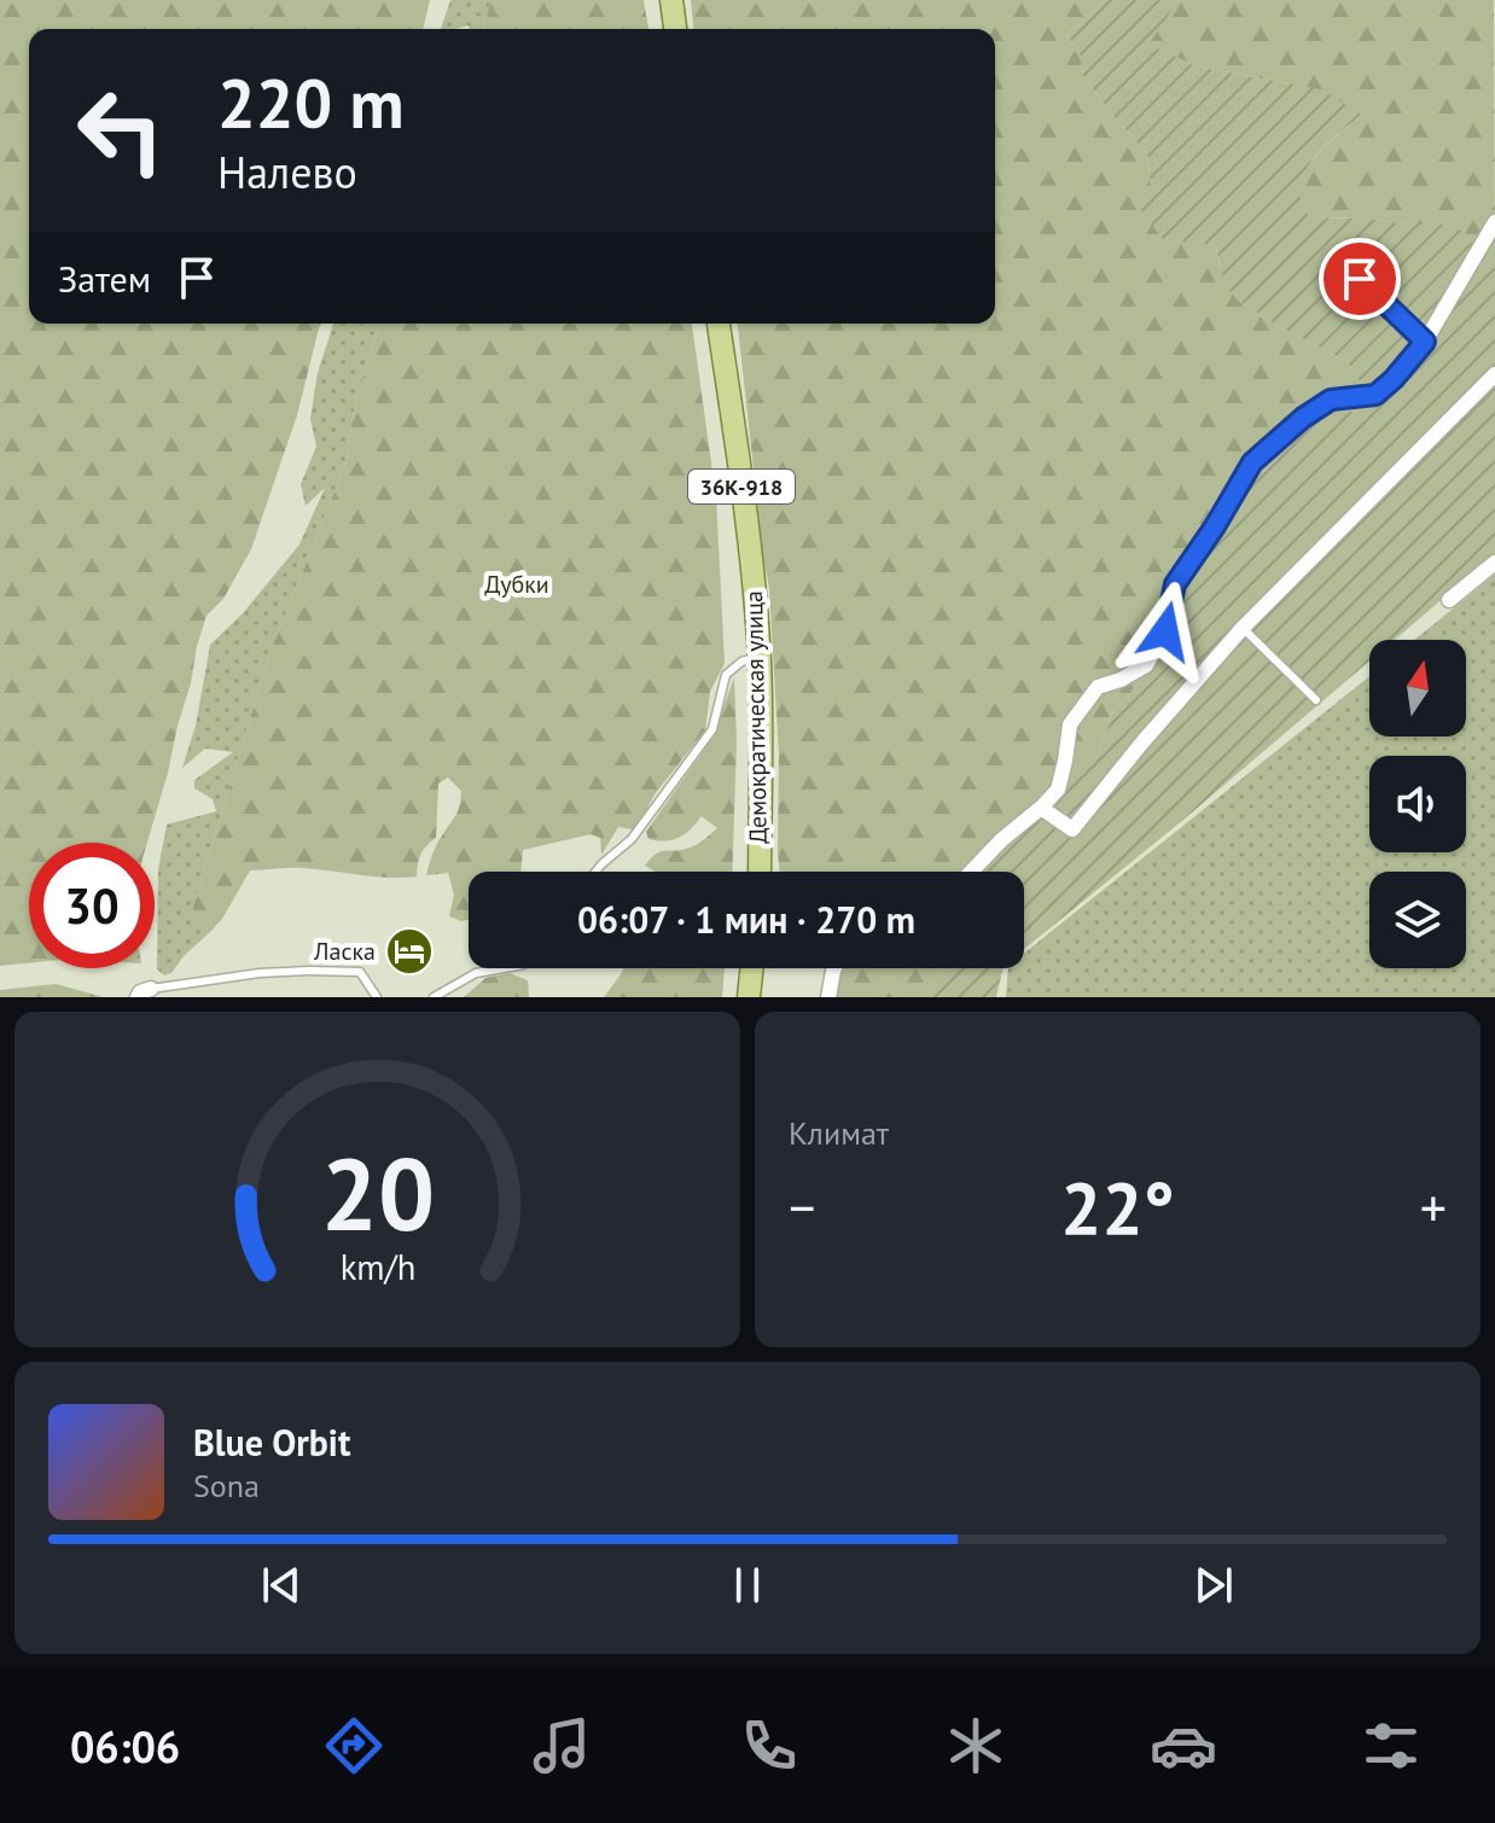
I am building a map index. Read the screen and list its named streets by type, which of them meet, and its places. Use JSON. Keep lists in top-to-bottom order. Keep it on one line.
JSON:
{"streets":{"main road":["36К-918","Демократическая улица"]},"parks":["Дубки"],"places":{"hotel":["Ласка"]},"north":"top","page":{"turn":["220 m","Налево"],"then":"Затем","limit":"30","trip":"06:07 · 1 мин · 270 m","tile":"Климат","heat":["−","22°","+"],"song":["Blue Orbit","Sona"],"tabs":"06:06","gauge":["20","km/h"]}}
